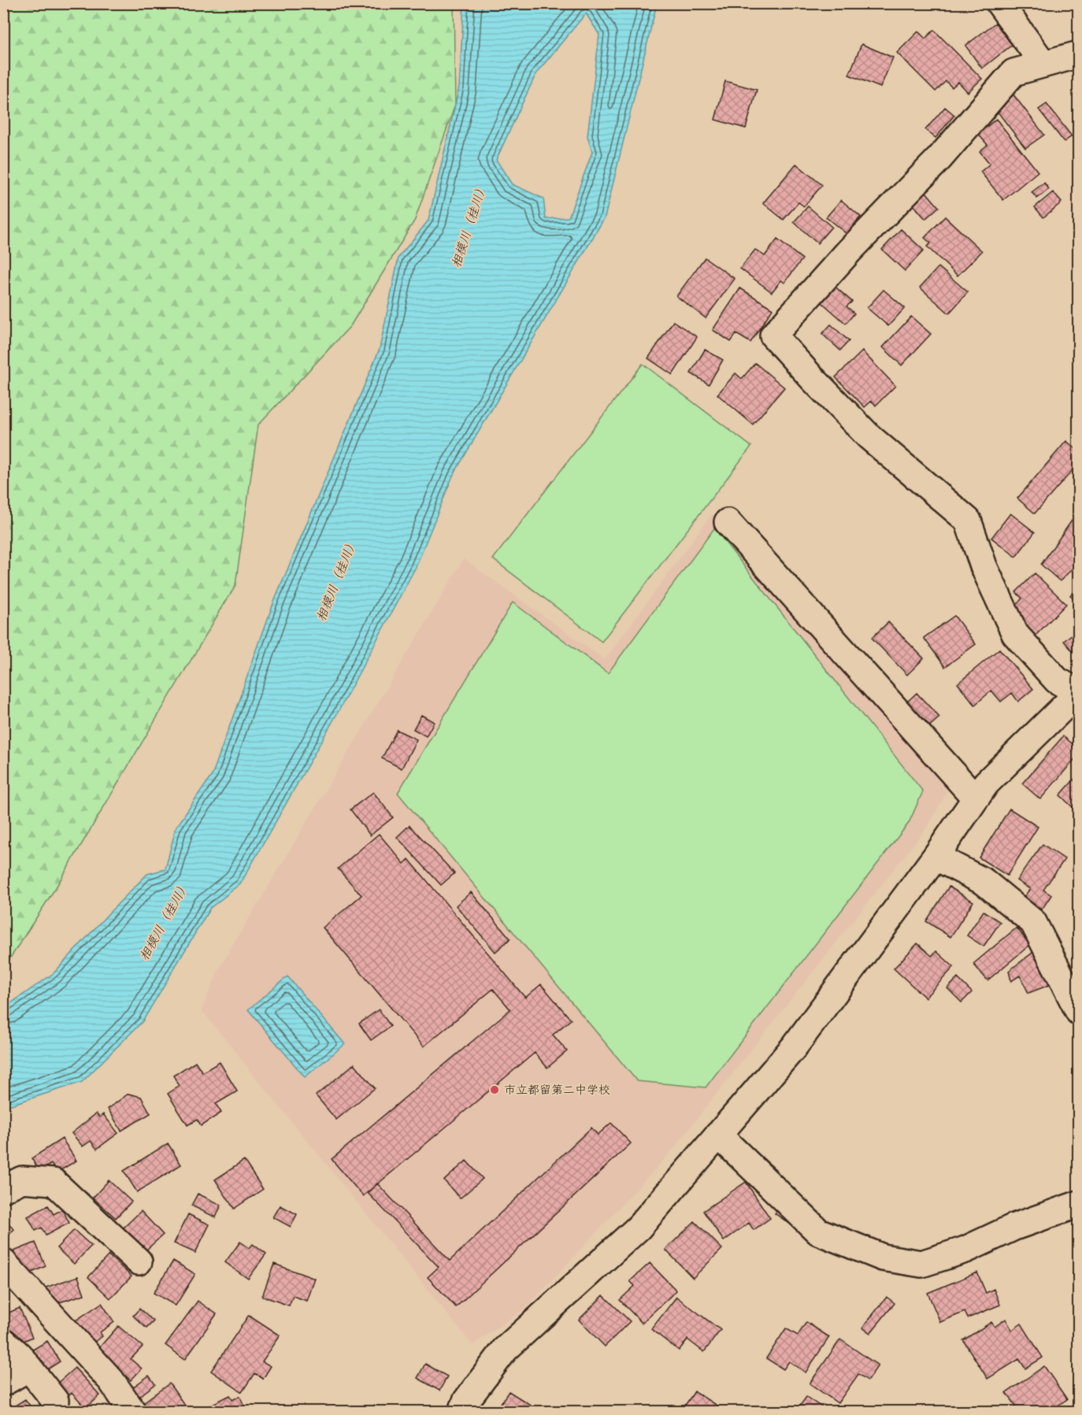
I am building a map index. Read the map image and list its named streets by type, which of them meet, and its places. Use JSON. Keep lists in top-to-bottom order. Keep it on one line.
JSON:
{"water":["相模川（桂川）"],"places":["市立都留第二中学校"]}
